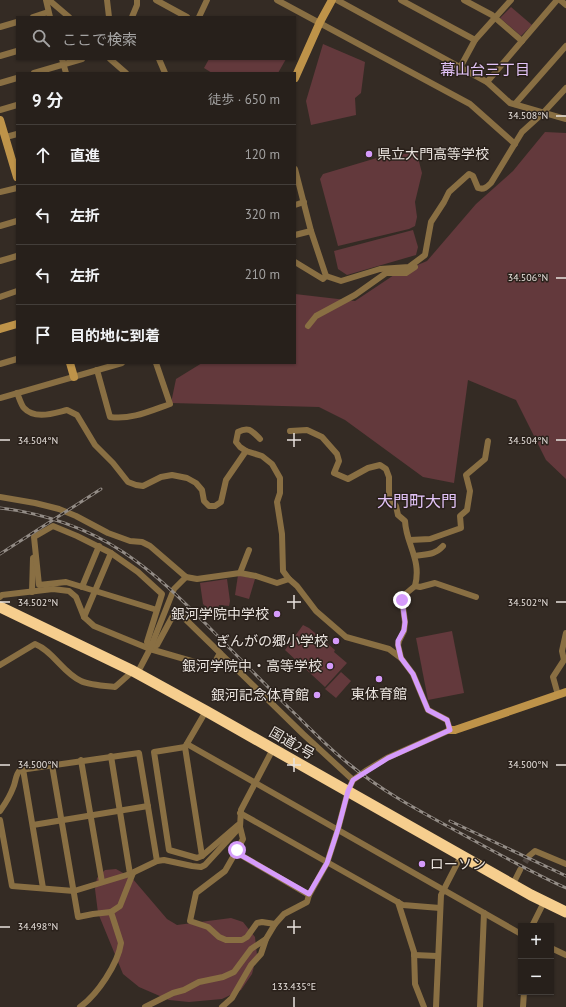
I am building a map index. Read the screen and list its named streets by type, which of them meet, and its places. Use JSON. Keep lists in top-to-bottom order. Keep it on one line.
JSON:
{"streets":{"highway":["国道2号"]},"districts":["幕山台三丁目","大門町大門"],"places":["県立大門高等学校","銀河学院中学校","ぎんがの郷小学校","銀河学院中・高等学校","東体育館","銀河記念体育館","ローソン"],"page":{"search":"ここで検索","heading":["9 分","徒歩 · 650 m"],"list":[["直進","120 m"],["左折","320 m"],["左折","210 m"],"目的地に到着"],"map_buttons":["+","−"]},"coordinates":["34.508°N","34.506°N","34.504°N","34.502°N","34.500°N","34.498°N","133.435°E"]}
